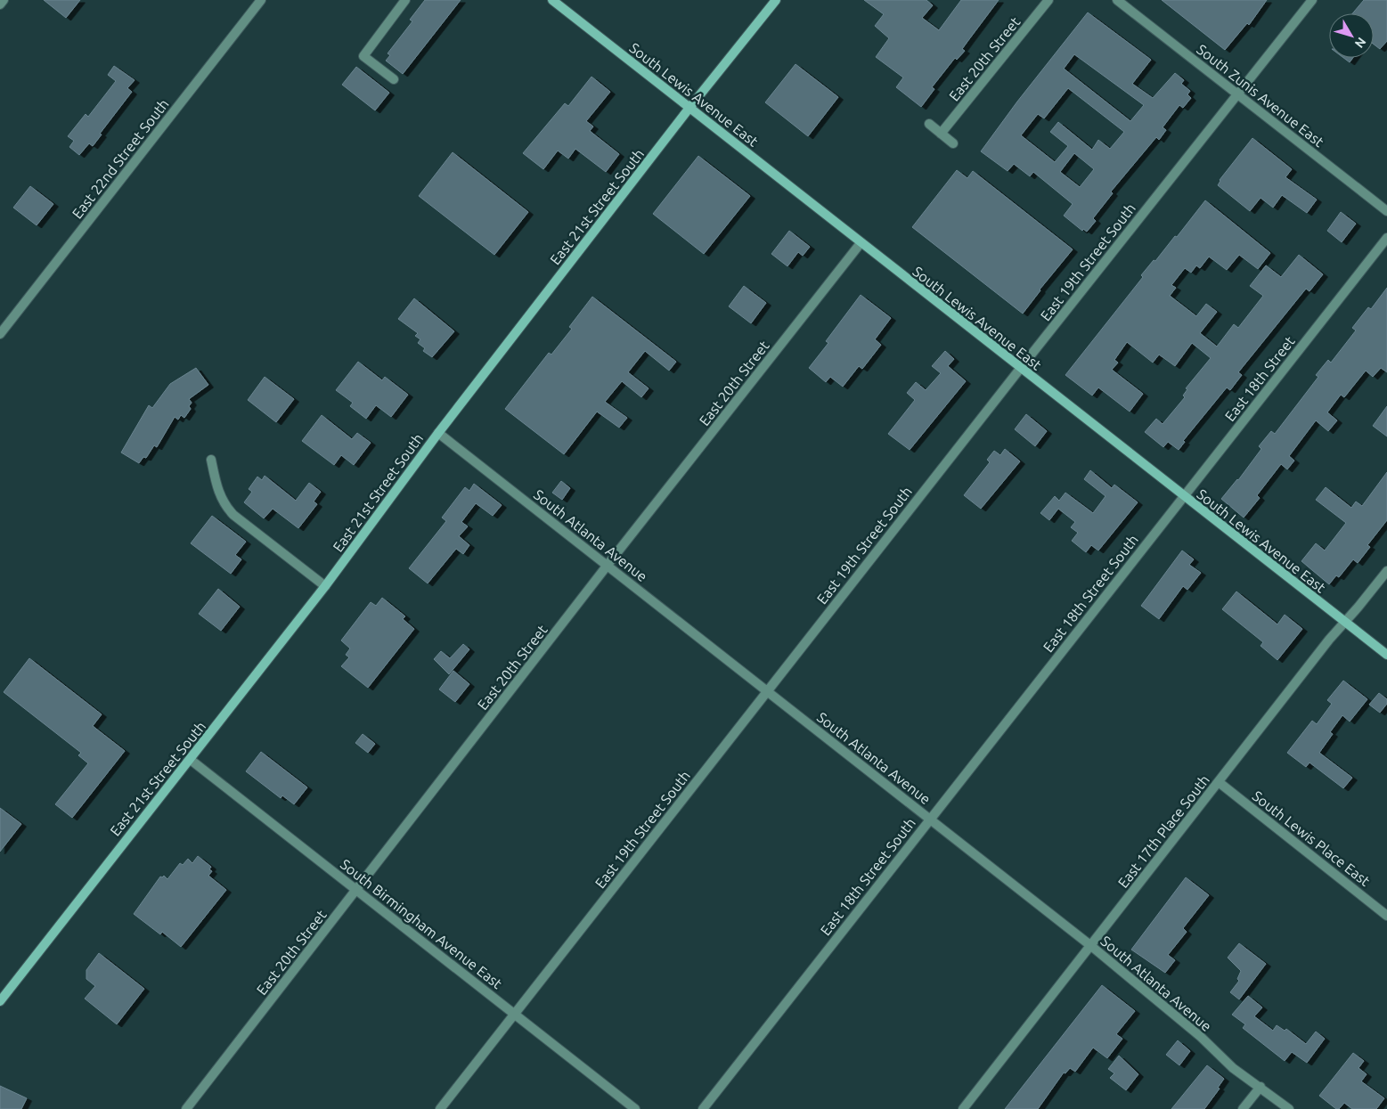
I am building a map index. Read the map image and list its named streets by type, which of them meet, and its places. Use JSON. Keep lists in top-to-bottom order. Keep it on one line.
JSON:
{"streets":{"main road":["South Lewis Avenue East","East 21st Street South"],"street":["East 20th Street","South Zunis Avenue East","East 22nd Street South","East 19th Street South","East 18th Street","South Atlanta Avenue","East 18th Street South","East 17th Place South","South Lewis Place East","South Birmingham Avenue East"]},"crossings":[["East 20th Street","South Lewis Avenue East"],["East 20th Street","South Atlanta Avenue"],["East 20th Street","South Birmingham Avenue East"],["South Lewis Avenue East","East 21st Street South"],["South Lewis Avenue East","East 19th Street South"],["South Lewis Avenue East","East 18th Street"],["South Lewis Avenue East","East 17th Place South"],["South Zunis Avenue East","East 19th Street South"],["East 21st Street South","South Atlanta Avenue"],["East 21st Street South","South Birmingham Avenue East"],["East 19th Street South","South Atlanta Avenue"],["East 19th Street South","South Birmingham Avenue East"],["East 18th Street","East 18th Street South"],["South Atlanta Avenue","East 18th Street South"],["South Atlanta Avenue","East 17th Place South"],["East 17th Place South","South Lewis Place East"]],"north":"bottom right"}
